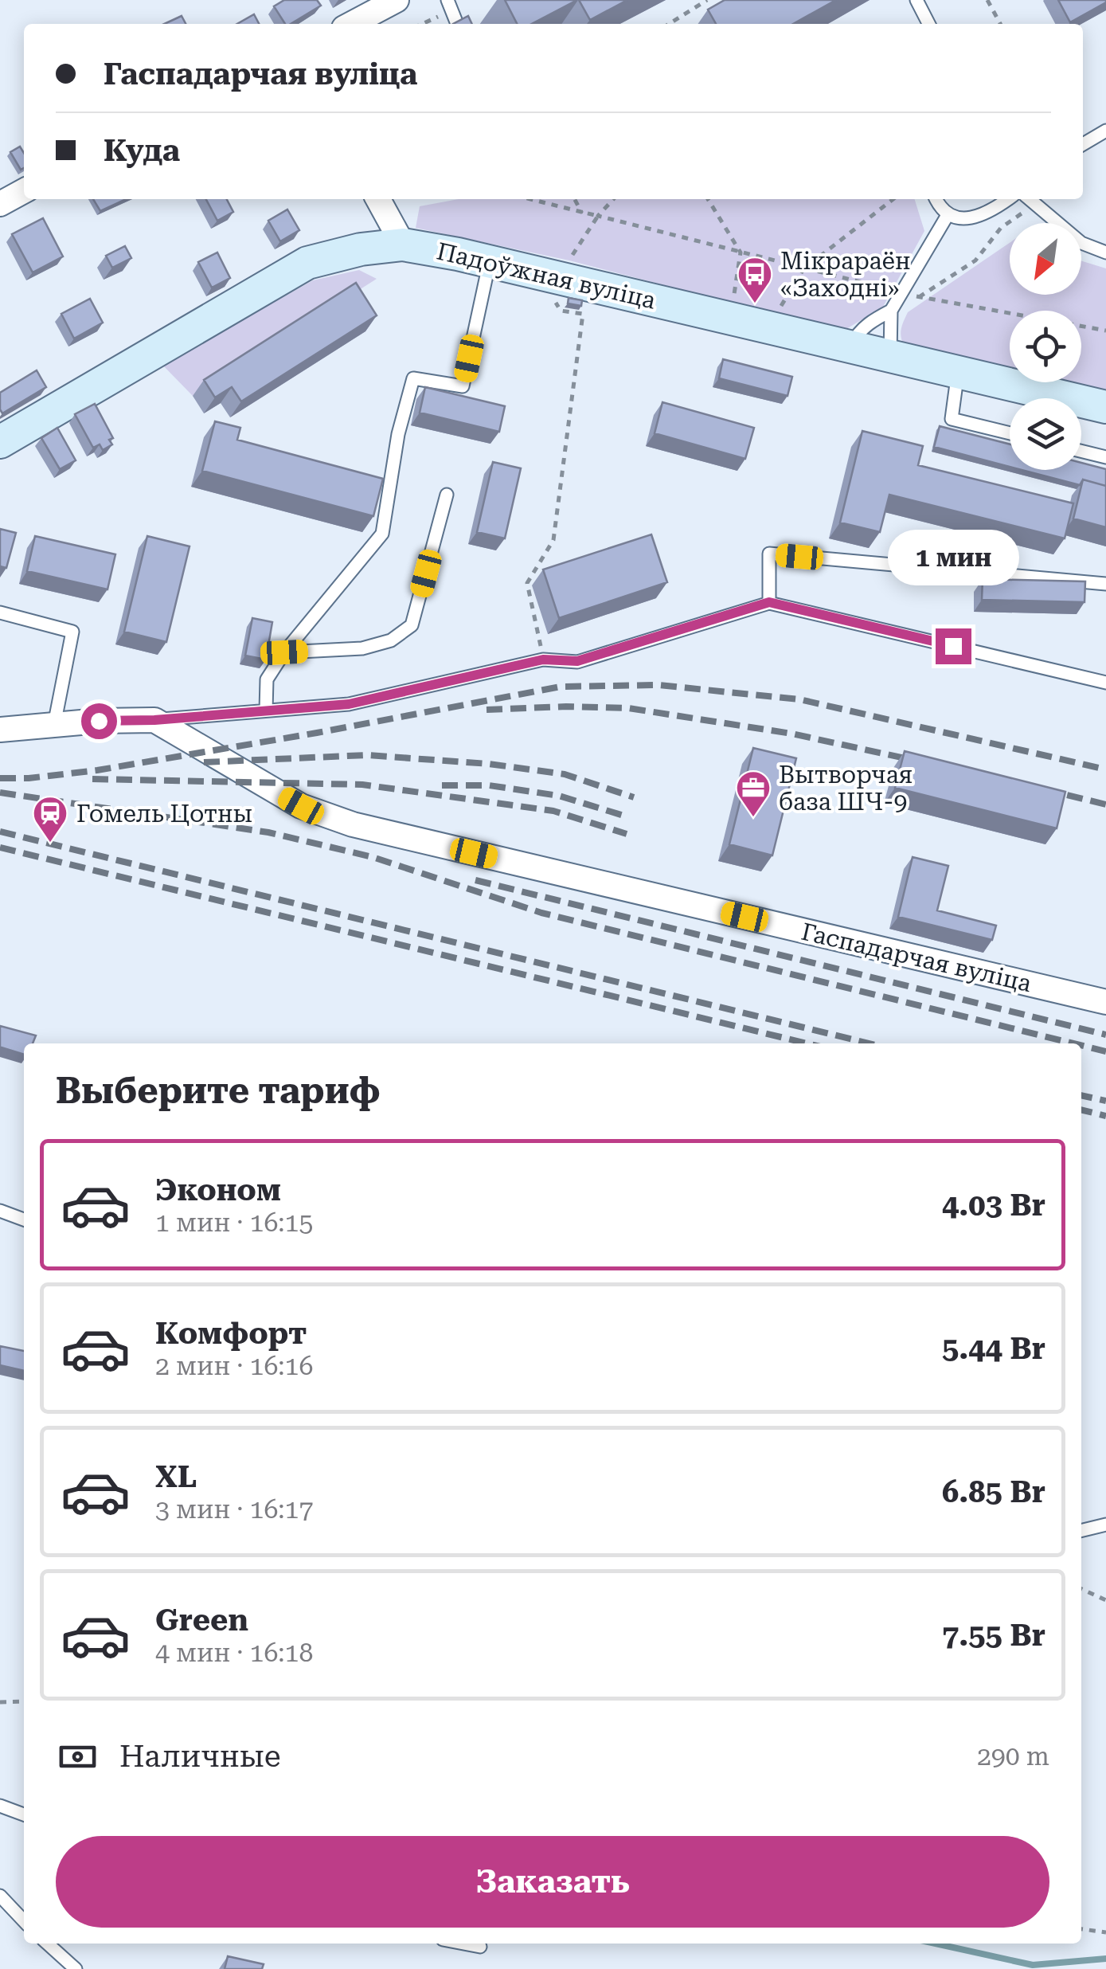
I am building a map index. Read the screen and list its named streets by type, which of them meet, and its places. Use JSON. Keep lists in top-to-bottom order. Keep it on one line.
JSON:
{"streets":{"main road":["Падоўжная вуліца"],"street":["Гаспадарчая вуліца"]},"places":{"bus stop":["Мікрараён «Заходні»"],"office":["Вытворчая база ШЧ-9"],"station":["Гомель Цотны"]},"north":"bottom left","page":{"banner":["Гаспадарчая вуліца","Куда"],"bubble":"1 мин","heading":"Выберите тариф","list":[{"name":"Эконом","note":"1 мин · 16:15","value":"4.03 Br"},{"name":"Комфорт","note":"2 мин · 16:16","value":"5.44 Br"},{"name":"XL","note":"3 мин · 16:17","value":"6.85 Br"},{"name":"Green","note":"4 мин · 16:18","value":"7.55 Br"}],"pay":["Наличные","290 m"],"buttons":"Заказать"}}
